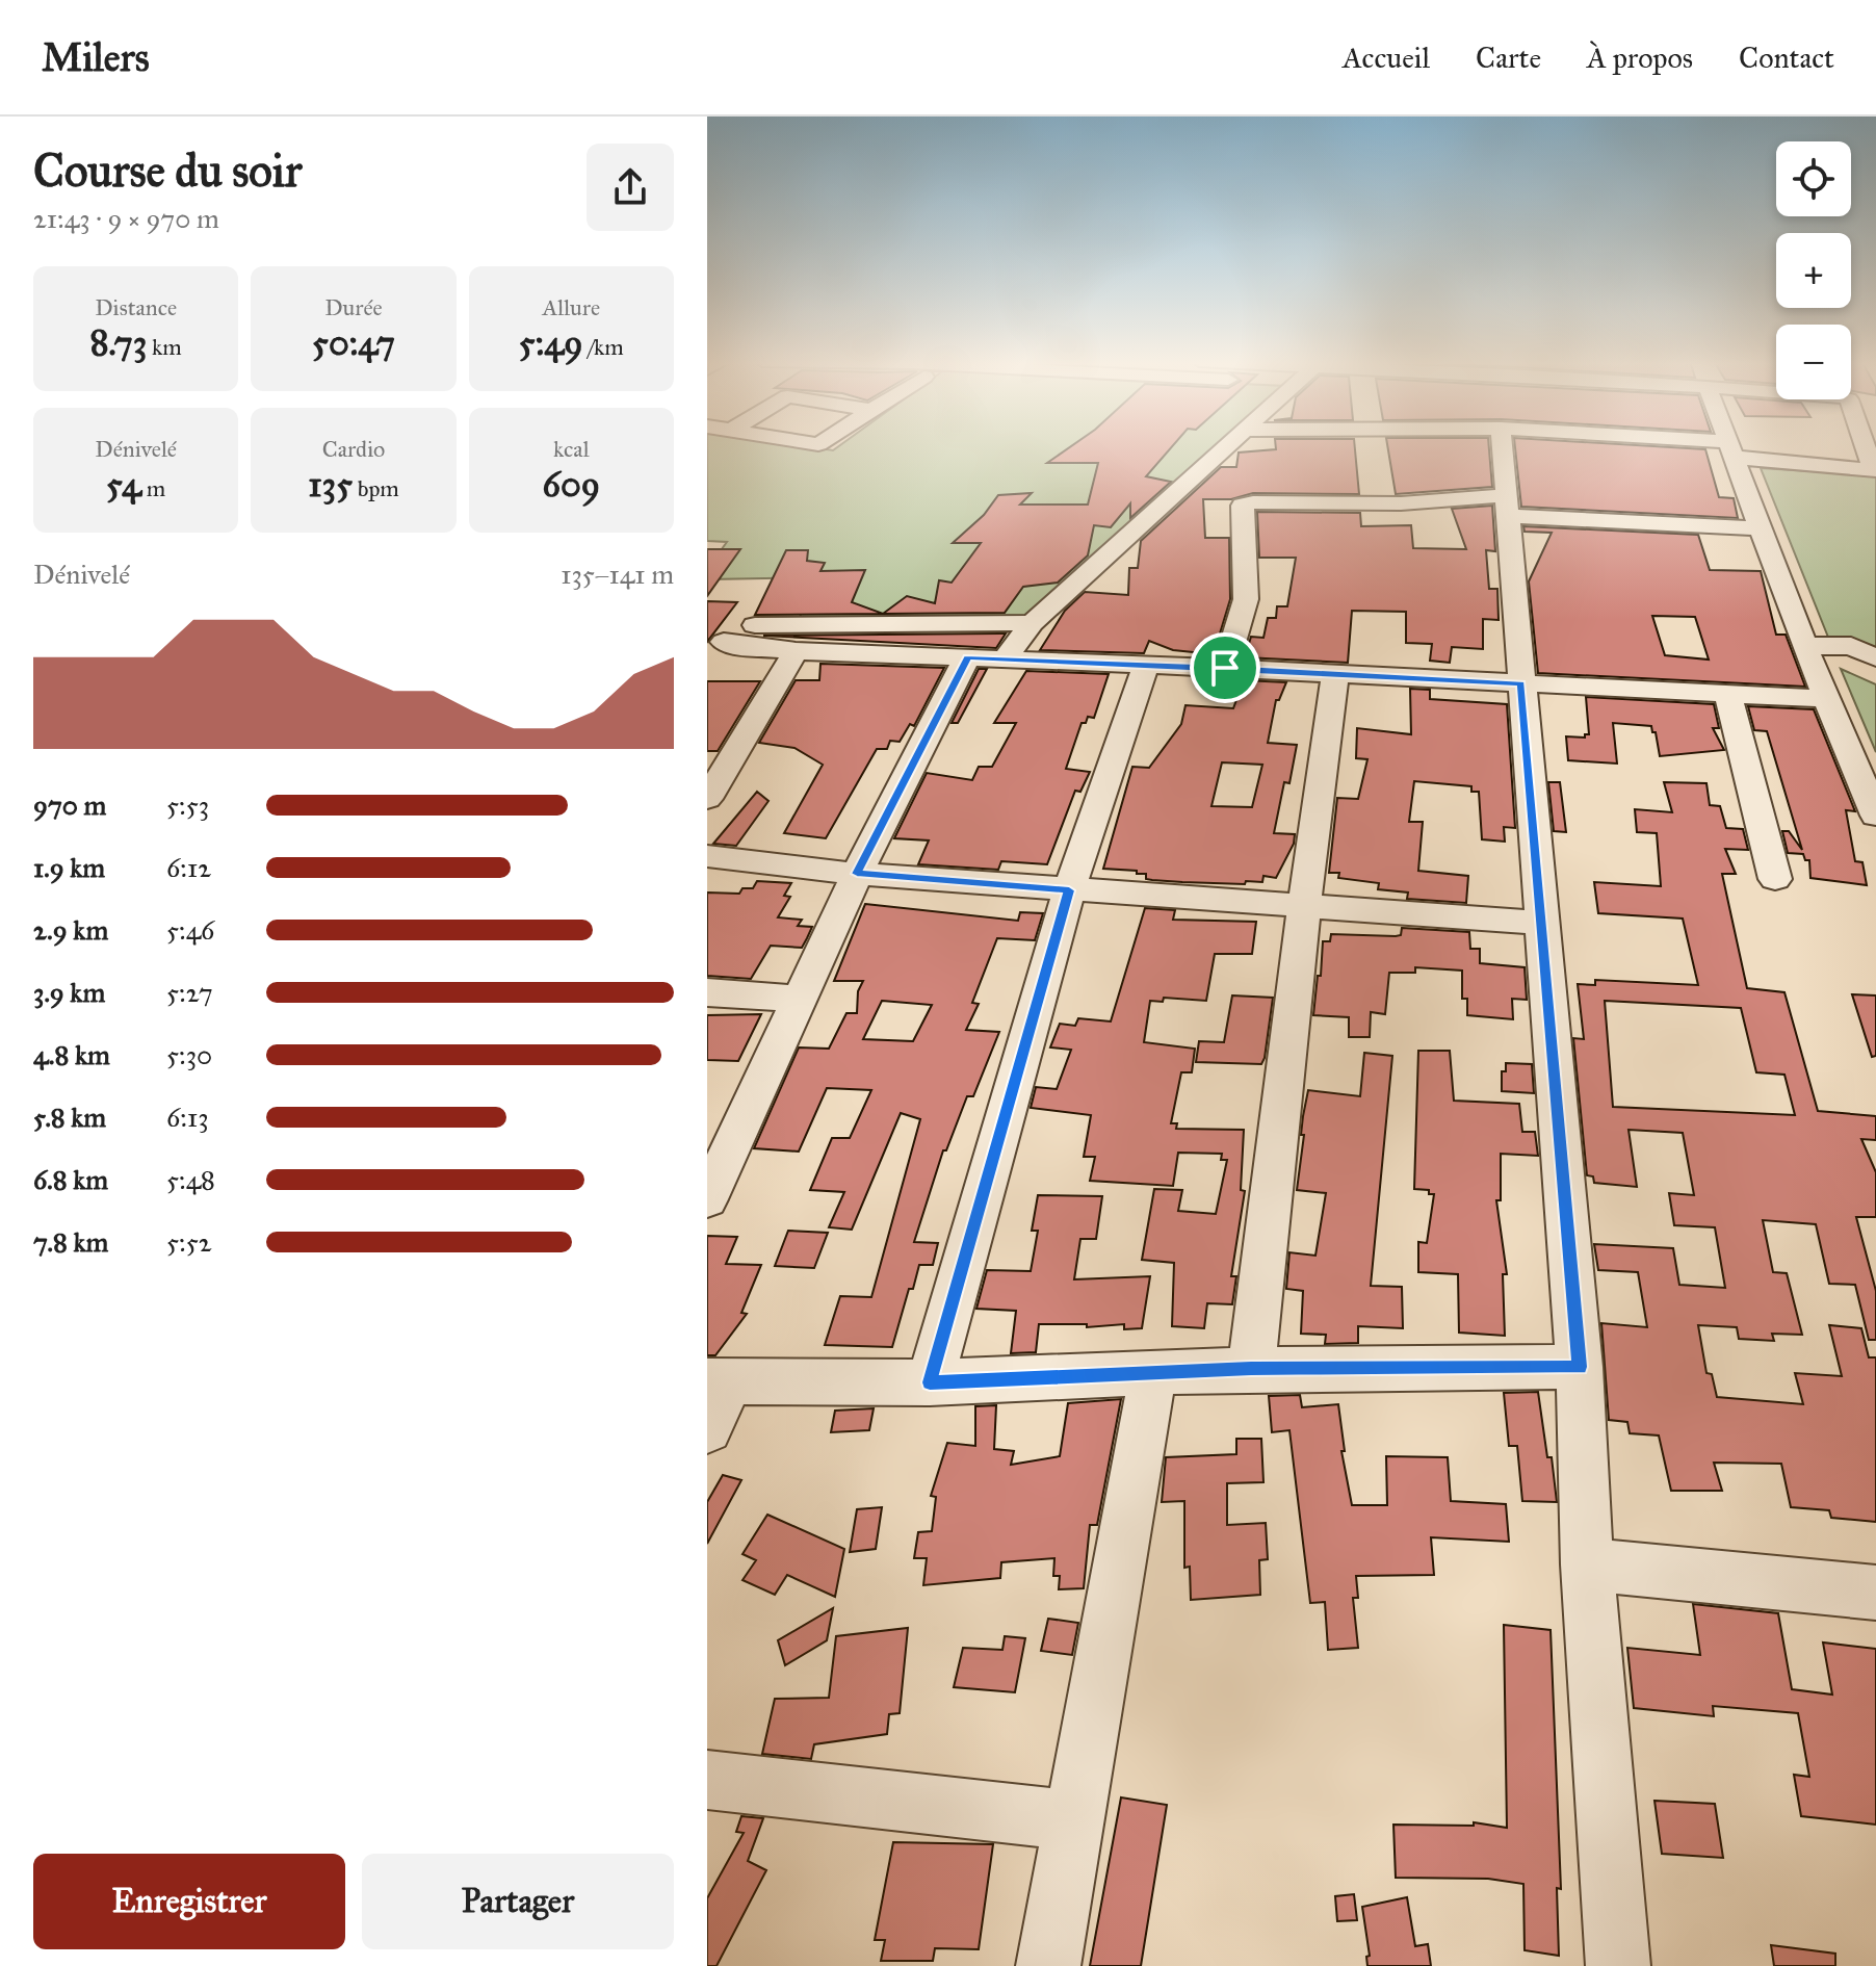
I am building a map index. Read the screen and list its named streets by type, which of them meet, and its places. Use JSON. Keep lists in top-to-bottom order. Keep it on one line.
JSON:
{"page":{"header":"Milers","nav":["Accueil","Carte","À propos","Contact"],"heading":["Course du soir","21:43 · 9 × 970 m"],"map_buttons":["+","−"],"stats":[["Distance","8.73 km"],["Durée","50:47"],["Allure","5:49 /km"],["Dénivelé","54 m"],["Cardio","135 bpm"],["kcal","609"]],"chart":["Dénivelé","135–141 m"],"list":[{"name":"970 m","note":"5:53"},{"name":"1.9 km","note":"6:12"},{"name":"2.9 km","note":"5:46"},{"name":"3.9 km","note":"5:27"},{"name":"4.8 km","note":"5:30"},{"name":"5.8 km","note":"6:13"},{"name":"6.8 km","note":"5:48"},{"name":"7.8 km","note":"5:52"}],"buttons":["Enregistrer","Partager"]}}
